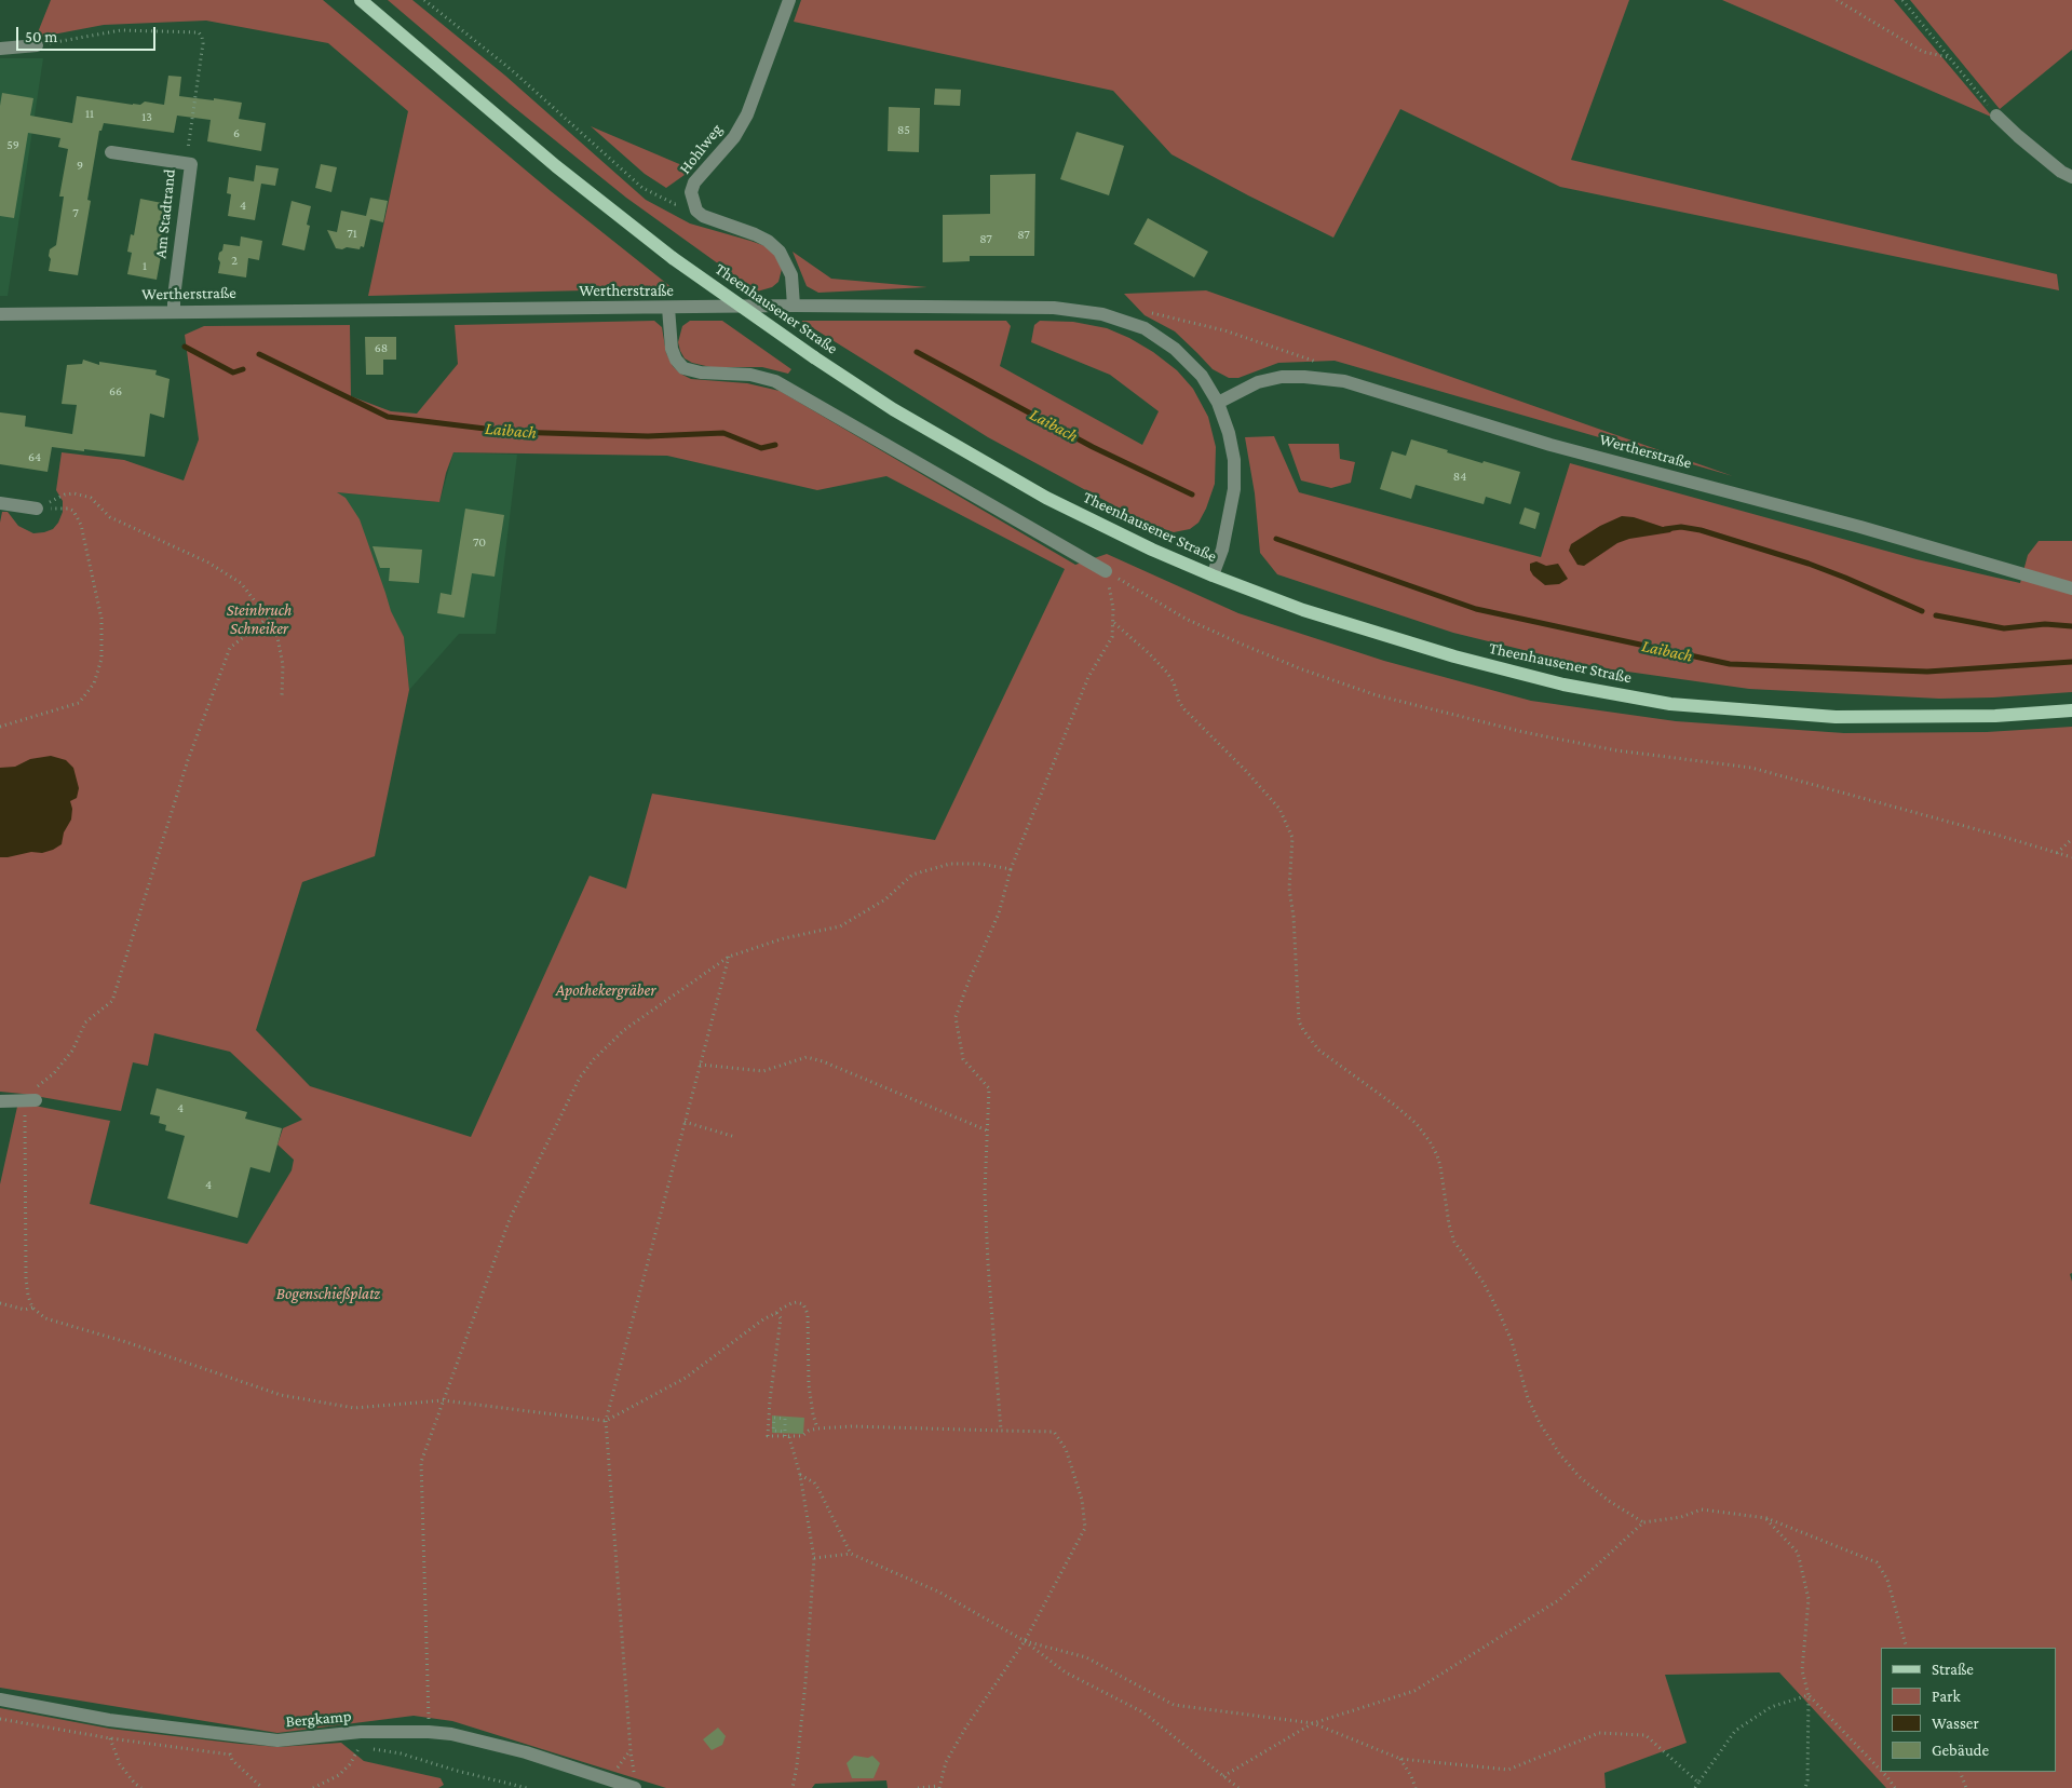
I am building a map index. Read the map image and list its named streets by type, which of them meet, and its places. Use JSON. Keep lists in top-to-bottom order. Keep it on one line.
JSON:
{"streets":{"main road":["Theenhausener Straße"],"street":["Hohlweg","Am Stadtrand","Wertherstraße","Bergkamp"]},"crossings":[["Hohlweg","Wertherstraße"],["Am Stadtrand","Wertherstraße"],["Wertherstraße","Theenhausener Straße"]],"water":["Laibach"],"parks":["Steinbruch Schneiker","Apothekergräber","Bogenschießplatz"],"house_numbers":["11","13","85","6","59","9","4","7","71","87","87","2","1","68","66","64","84","70","4","4"],"legend":["Straße","Park","Wasser","Gebäude"],"scale_bar":"50 m"}
